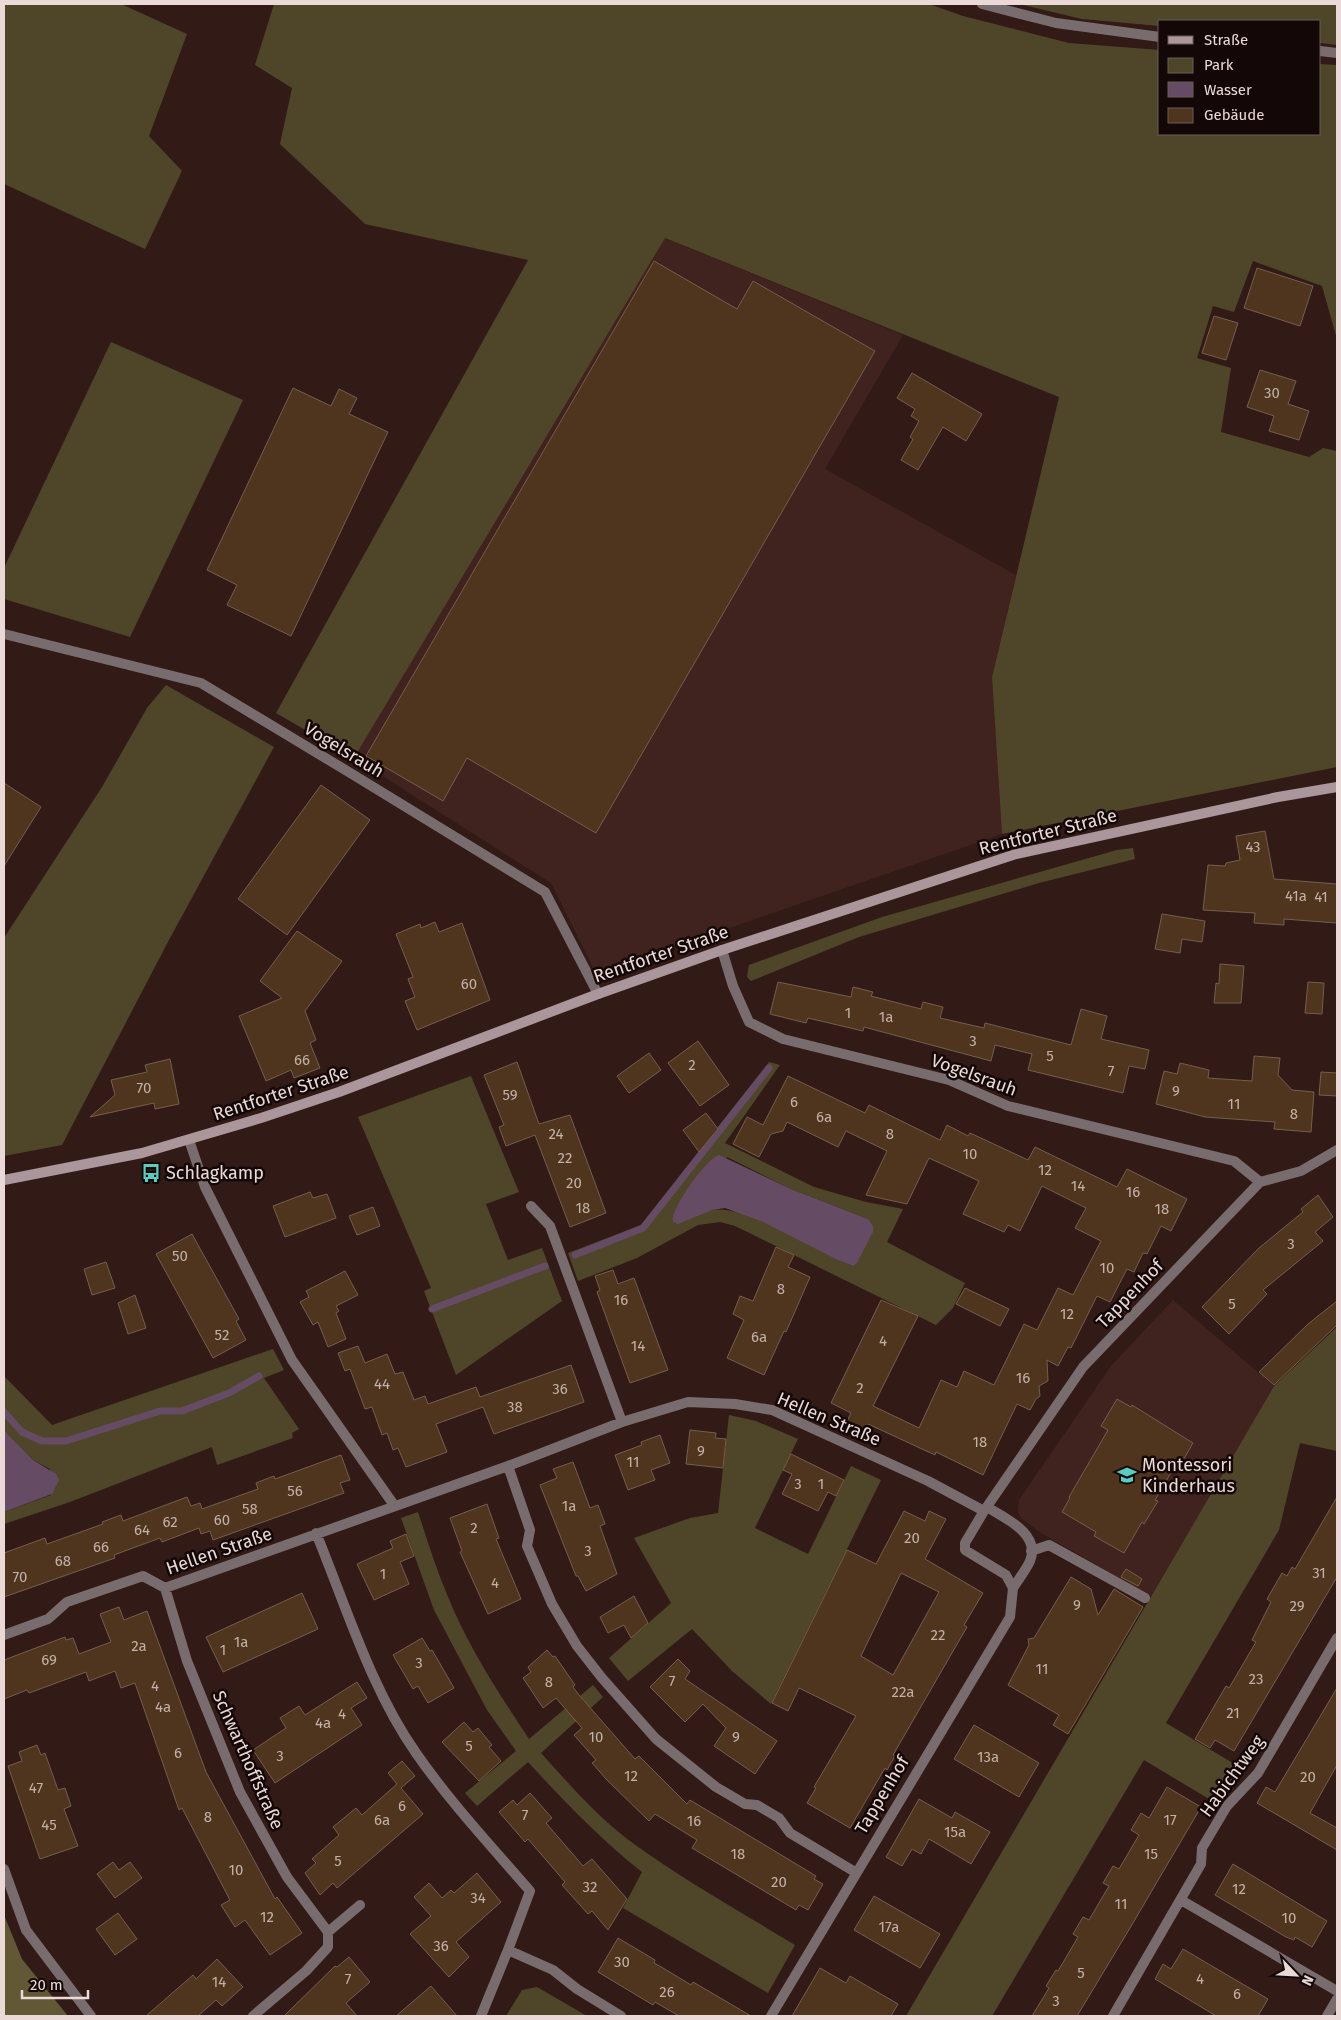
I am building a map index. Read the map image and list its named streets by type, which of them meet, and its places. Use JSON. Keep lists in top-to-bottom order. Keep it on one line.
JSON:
{"streets":{"main road":["Rentforter Straße"],"street":["Vogelsrauh","Tappenhof","Hellen Straße","Schwarthoffstraße","Habichtweg"]},"crossings":[["Vogelsrauh","Rentforter Straße"],["Vogelsrauh","Tappenhof"],["Tappenhof","Hellen Straße"],["Hellen Straße","Schwarthoffstraße"]],"places":{"bus stop":["Schlagkamp"],"school or university":["Montessori Kinderhaus"]},"house_numbers":["30","43","41a","41","60","1","1a","3","5","66","2","7","70","9","59","6","11","8","6a","24","8","10","22","12","20","14","16","18","18","3","50","10","8","16","5","12","52","6a","4","14","16","44","2","36","38","18","9","11","3","1","56","1a","58","60","62","2","64","20","66","3","68","31","1","70","4","9","29","22","1a","2a","1","69","3","11","23","7","8","4","22a","4a","21","4","4a","10","9","5","6","3","13a","12","20","47","6","7","8","6a","17","16","45","15a","18","15","5","10","20","32","12","34","11","12","10","17a","36","30","5","7","4","14","26","6","3"],"legend":["Straße","Park","Wasser","Gebäude"],"scale_bar":"20 m","north":"bottom right"}
